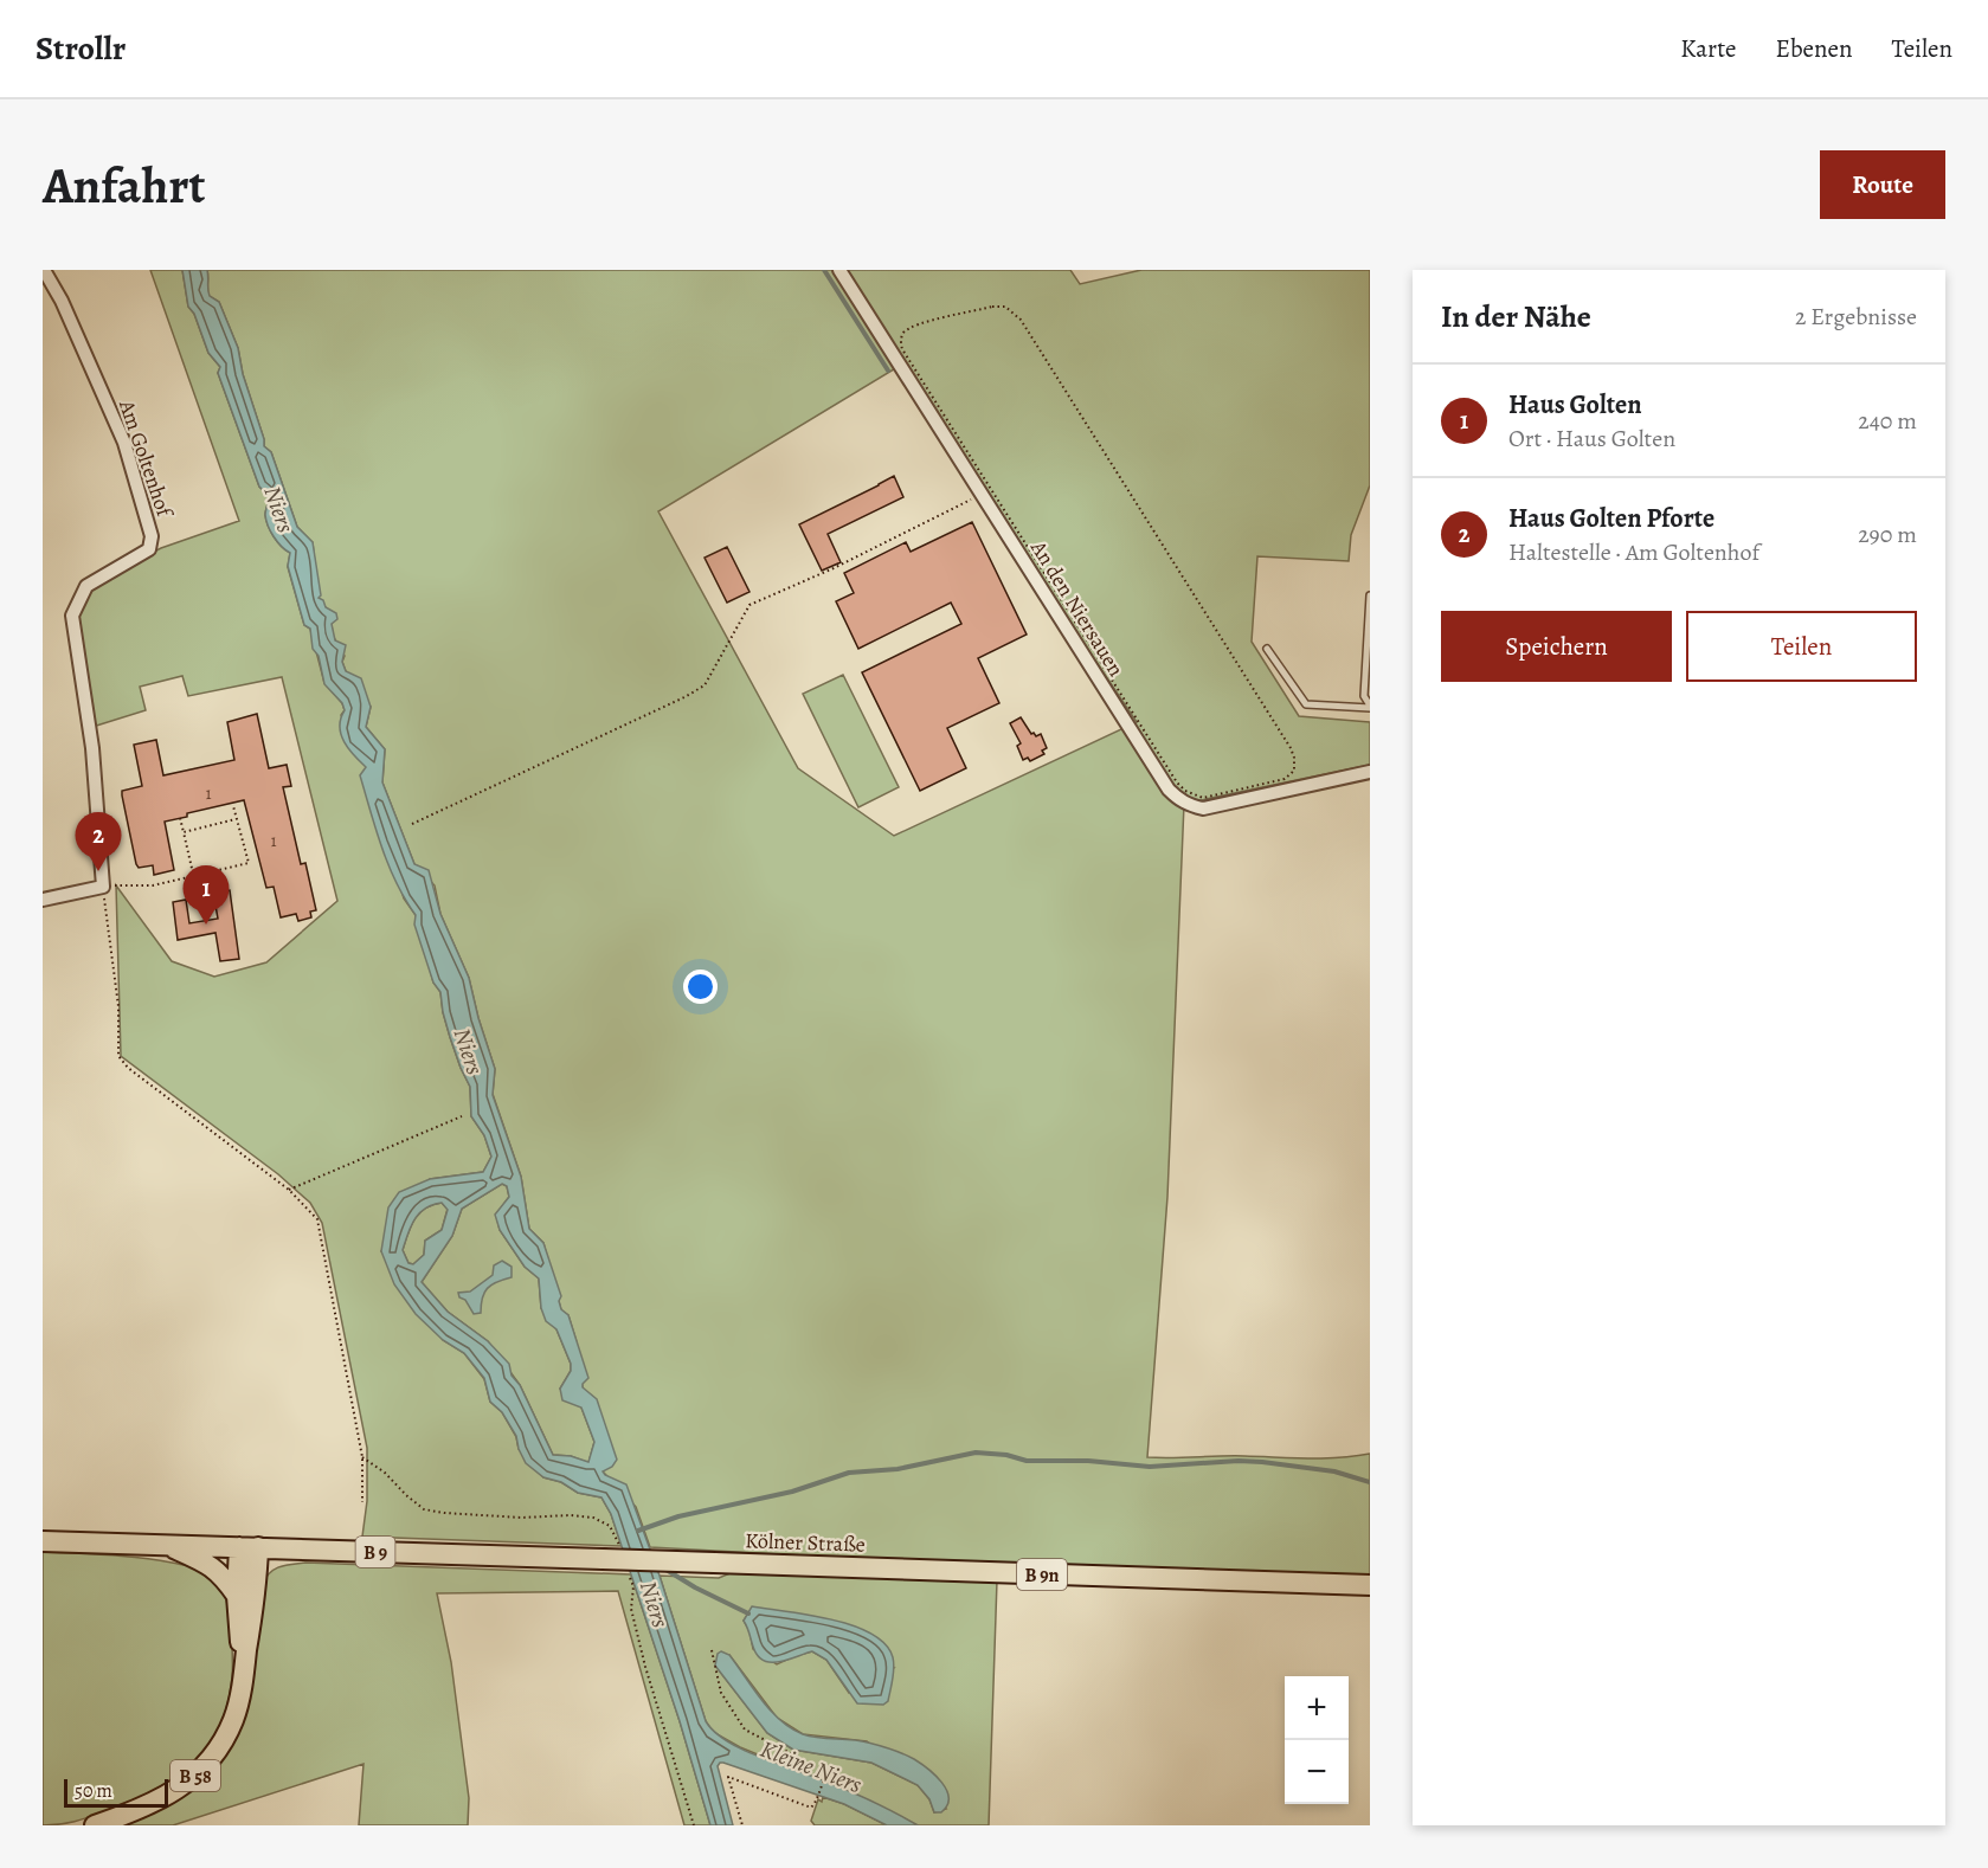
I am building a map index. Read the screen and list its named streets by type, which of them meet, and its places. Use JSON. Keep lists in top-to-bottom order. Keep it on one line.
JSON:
{"streets":{"main road":["Kölner Straße","B 9","B 9n","B 58"],"street":["Am Goltenhof","An den Niersauen"]},"crossings":[["Kölner Straße","B 9"],["Kölner Straße","B 58"],["B 9","B 58"]],"water":["Niers","Kleine Niers"],"house_numbers":["1","1"],"scale_bar":"50 m","page":{"header":"Strollr","nav":["Karte","Ebenen","Teilen"],"buttons":["Route",["Speichern","Teilen"]],"title":"Anfahrt","heading":["In der Nähe","2 Ergebnisse"],"list":[{"mark":"1","name":"Haus Golten","note":"Ort · Haus Golten","value":"240 m"},{"mark":"2","name":"Haus Golten Pforte","note":"Haltestelle · Am Goltenhof","value":"290 m"}],"pins":["2","1"],"map_buttons":["+","−"],"scale":"50 m"}}
